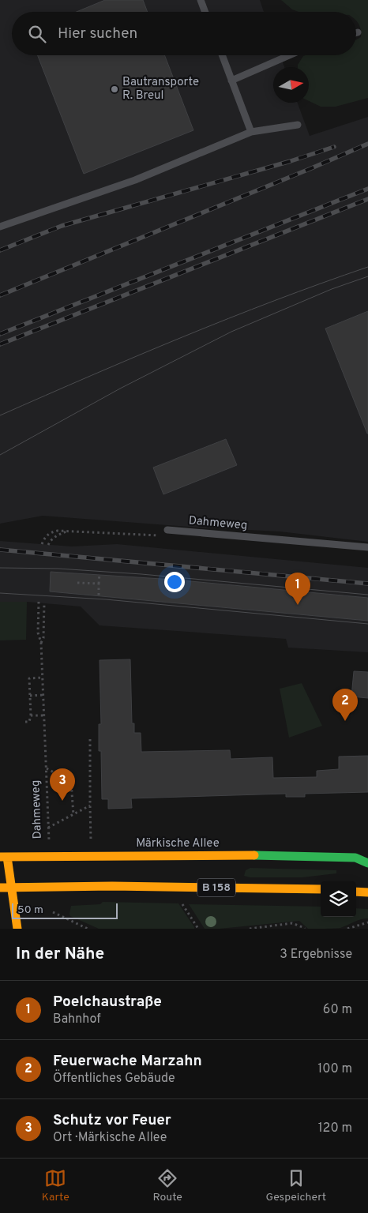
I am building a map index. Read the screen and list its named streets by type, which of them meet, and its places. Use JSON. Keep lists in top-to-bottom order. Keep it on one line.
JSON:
{"streets":{"main road":["Märkische Allee","B 158"],"lane":["Dahmeweg"]},"crossings":[["Dahmeweg","Märkische Allee"]],"places":["Bautransporte R. Breul"],"scale_bar":"50 m","north":"right","page":{"search":"Hier suchen","pins":["1","2","3"],"scale":"50 m","heading":["In der Nähe","3 Ergebnisse"],"list":[{"mark":"1","name":"Poelchaustraße","note":"Bahnhof","value":"60 m"},{"mark":"2","name":"Feuerwache Marzahn","note":"Öffentliches Gebäude","value":"100 m"},{"mark":"3","name":"Schutz vor Feuer","note":"Ort · Märkische Allee","value":"120 m"}],"nav":["Karte","Route","Gespeichert"]}}
